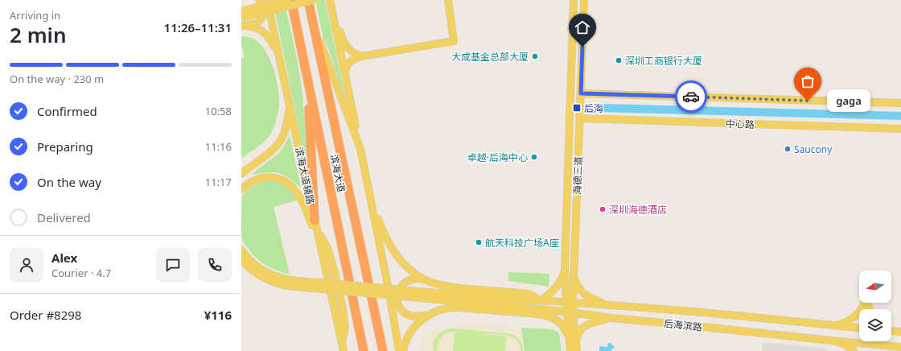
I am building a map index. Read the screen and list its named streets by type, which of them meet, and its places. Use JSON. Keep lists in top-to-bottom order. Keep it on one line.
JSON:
{"streets":{"highway":["滨海大道"],"main road":["中心路","滨海大道辅路","海德三道","后海滨路"]},"crossings":[["中心路","海德三道"],["海德三道","后海滨路"]],"places":{"other":["大成基金总部大厦","深圳工商银行大厦","gaga","Saucony","卓越·后海中心","深圳海德酒店","航天科技广场A座"],"transit":["后海"]},"north":"left","page":{"heading":["2 min","Arriving in","11:26–11:31"],"panel":["Alex","Courier · 4.7","Order #8298","¥116"],"bar":"On the way · 230 m","bubble":"gaga","list":[["Confirmed","10:58"],["Preparing","11:16"],["On the way","11:17"],"Delivered"]}}
